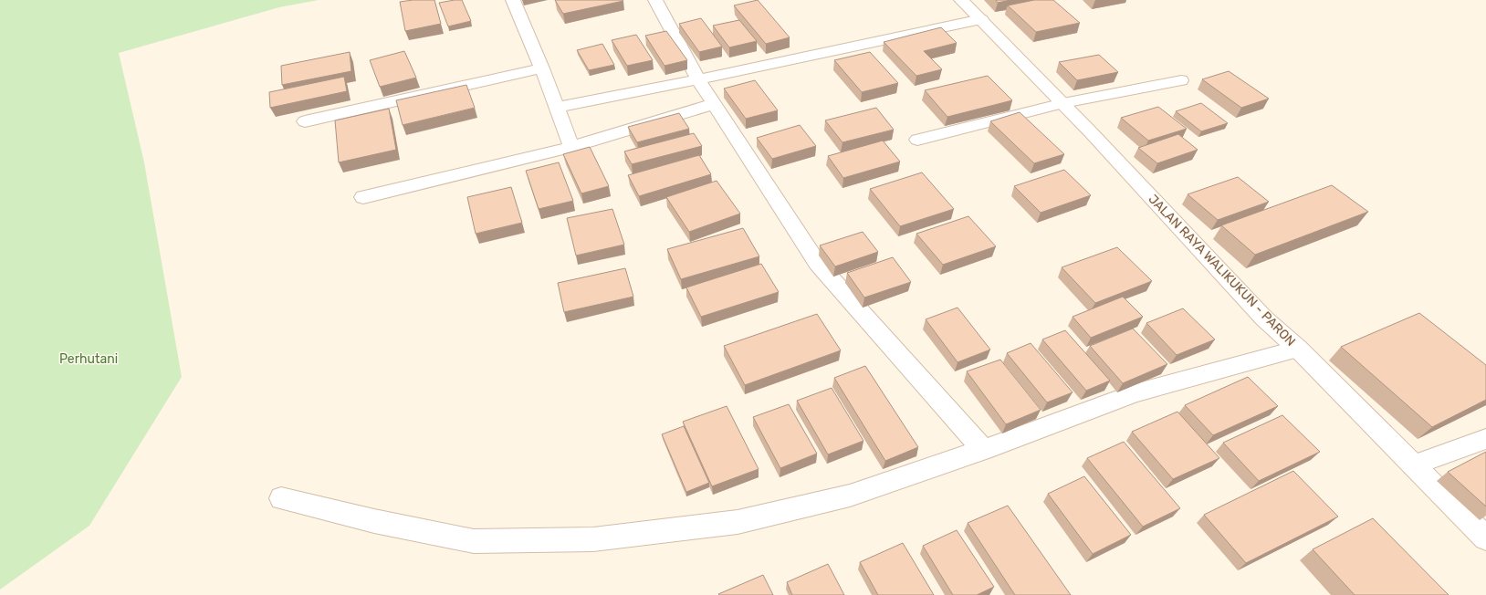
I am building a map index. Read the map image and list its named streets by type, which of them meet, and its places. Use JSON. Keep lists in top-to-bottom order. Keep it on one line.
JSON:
{"streets":{"street":["JALAN RAYA WALIKUKUN - PARON"]},"parks":["Perhutani"]}
